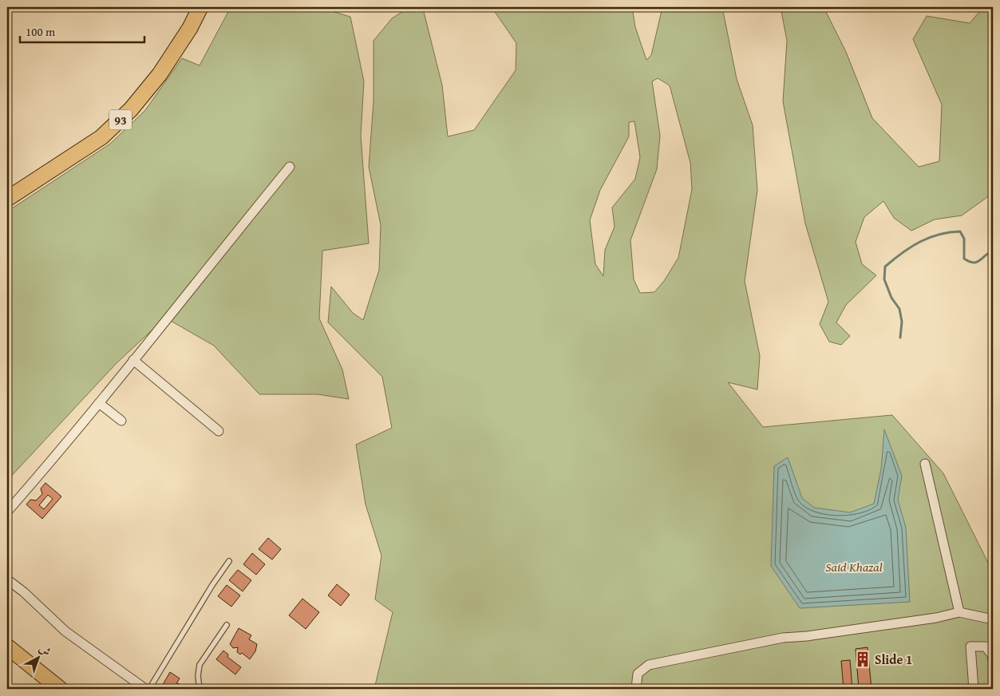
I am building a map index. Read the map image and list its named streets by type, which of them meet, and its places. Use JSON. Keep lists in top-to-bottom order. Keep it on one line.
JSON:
{"streets":{"main road":["93"]},"parks":["Said Khazal"],"places":{"building":["Slide 1"]},"scale_bar":"100 m","north":"top right"}
